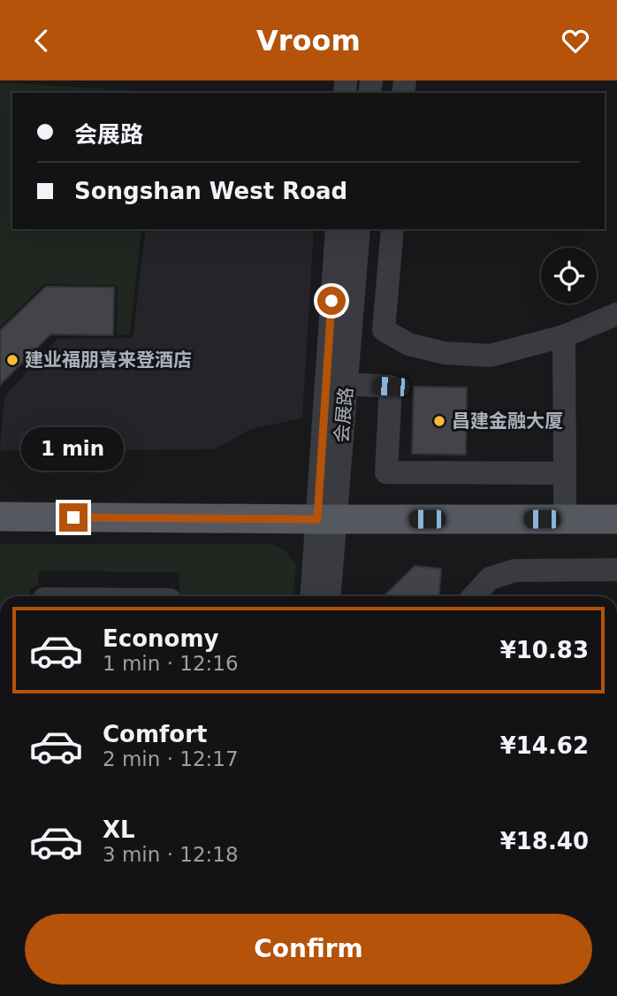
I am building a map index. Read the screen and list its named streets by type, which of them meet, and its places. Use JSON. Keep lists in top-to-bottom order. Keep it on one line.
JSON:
{"streets":{"street":["会展路"]},"places":["建业福朋喜来登酒店","昌建金融大厦"],"page":{"header":"Vroom","banner":["会展路","Songshan West Road"],"bubble":"1 min","list":[{"name":"Economy","note":"1 min · 12:16","value":"¥10.83"},{"name":"Comfort","note":"2 min · 12:17","value":"¥14.62"},{"name":"XL","note":"3 min · 12:18","value":"¥18.40"}],"buttons":"Confirm"}}
